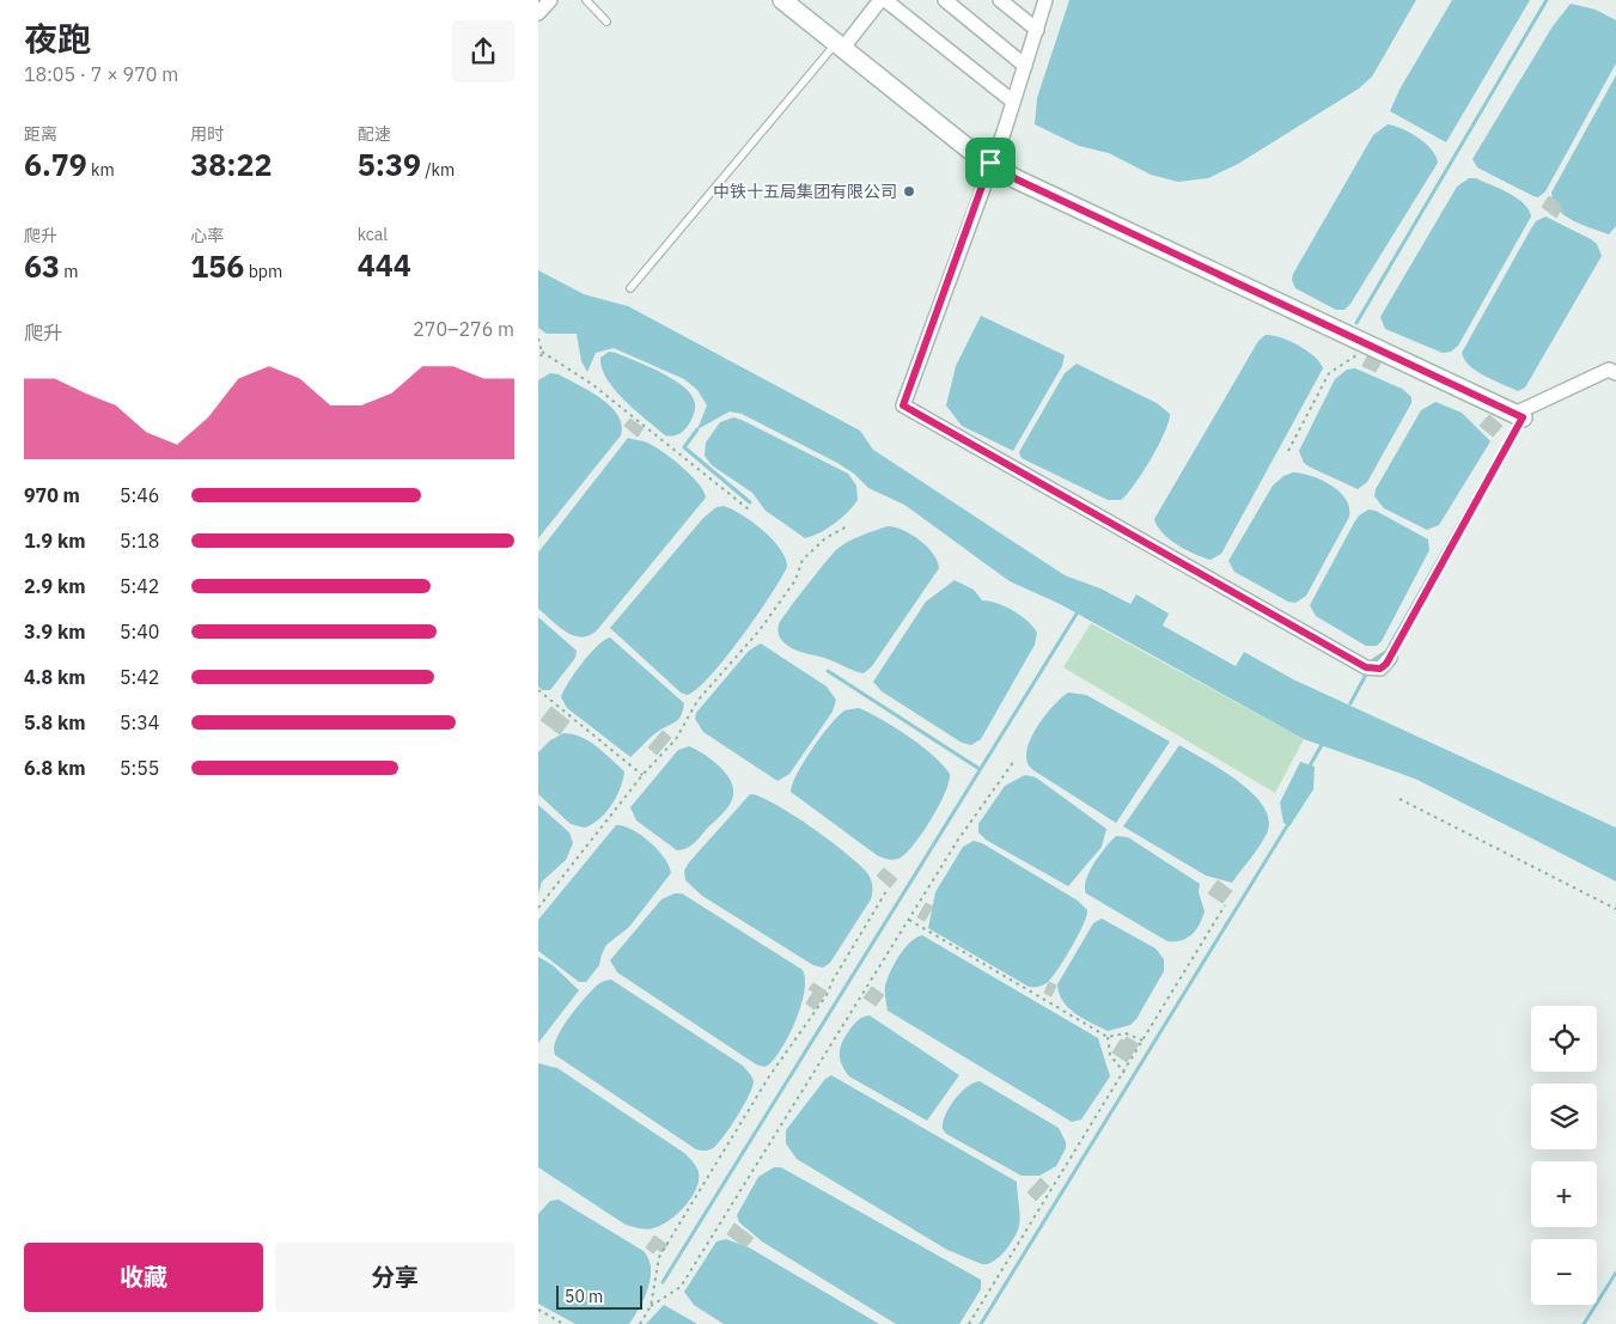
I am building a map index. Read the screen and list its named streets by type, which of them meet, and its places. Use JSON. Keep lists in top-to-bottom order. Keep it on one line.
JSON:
{"places":["中铁十五局集团有限公司"],"scale_bar":"50 m","page":{"heading":["夜跑","18:05 · 7 × 970 m"],"stats":[["距离","6.79 km"],["用时","38:22"],["配速","5:39 /km"],["爬升","63 m"],["心率","156 bpm"],["kcal","444"]],"chart":["爬升","270–276 m"],"list":[{"name":"970 m","note":"5:46"},{"name":"1.9 km","note":"5:18"},{"name":"2.9 km","note":"5:42"},{"name":"3.9 km","note":"5:40"},{"name":"4.8 km","note":"5:42"},{"name":"5.8 km","note":"5:34"},{"name":"6.8 km","note":"5:55"}],"map_buttons":["+","−"],"buttons":["收藏","分享"],"scale":"50 m"}}
